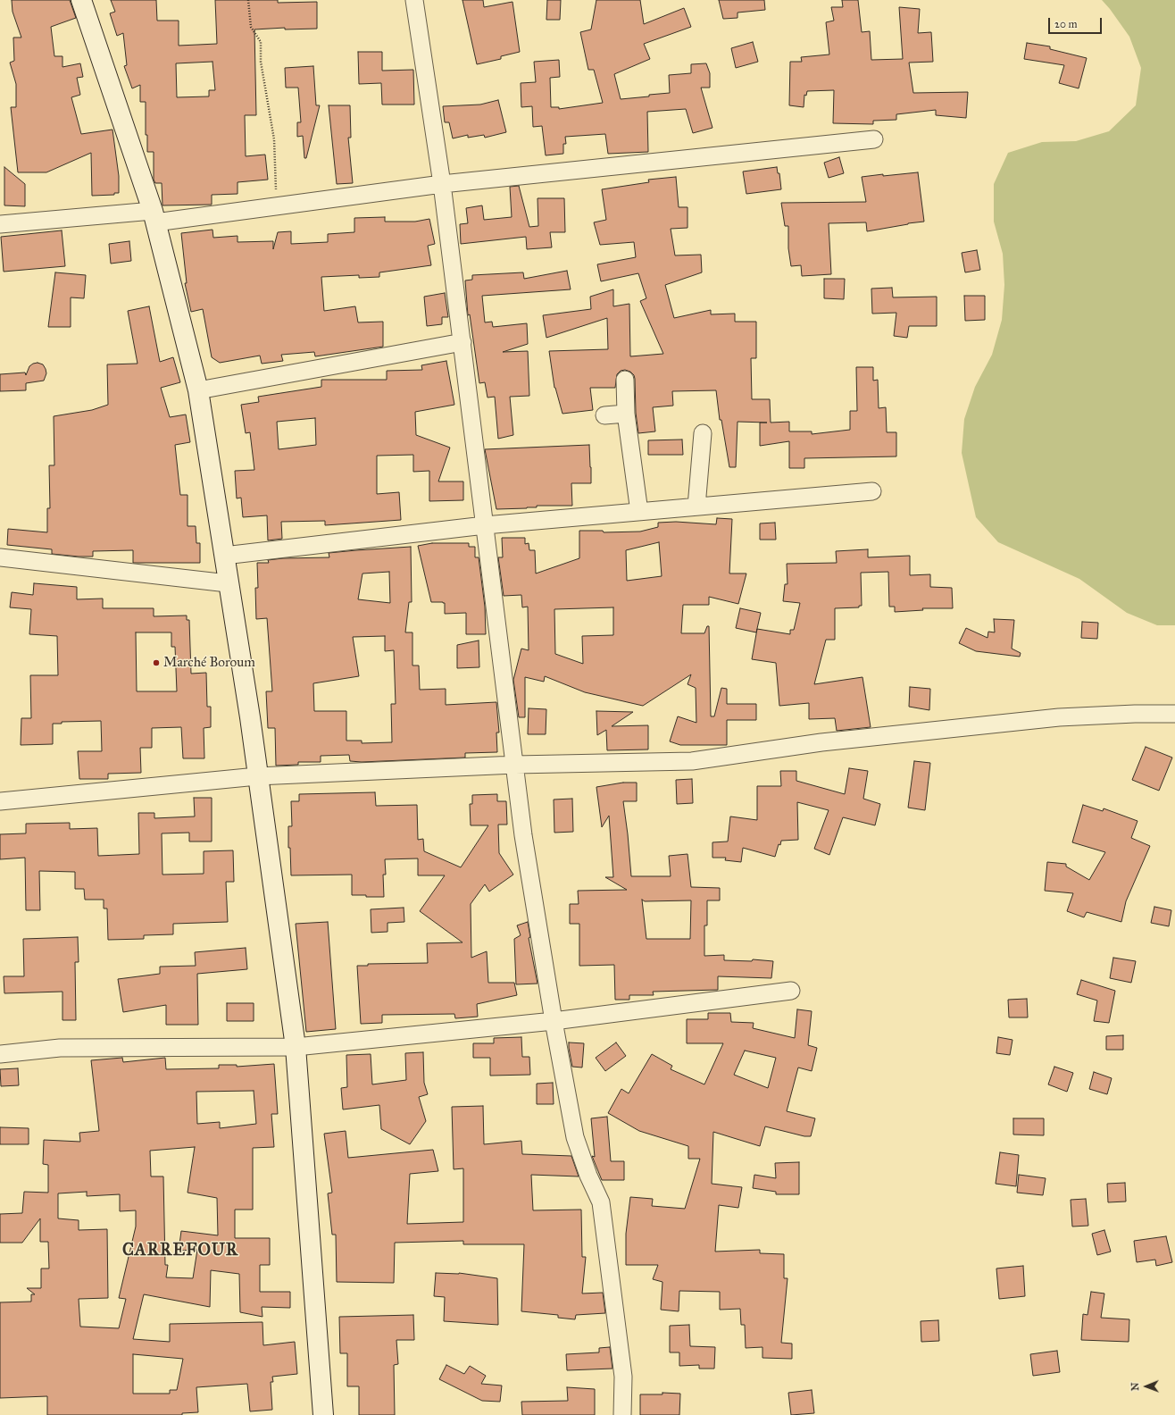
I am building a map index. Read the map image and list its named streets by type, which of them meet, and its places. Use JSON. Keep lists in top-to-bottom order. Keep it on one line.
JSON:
{"districts":["CARREFOUR"],"places":["Marché Boroum"],"scale_bar":"20 m","north":"left"}
